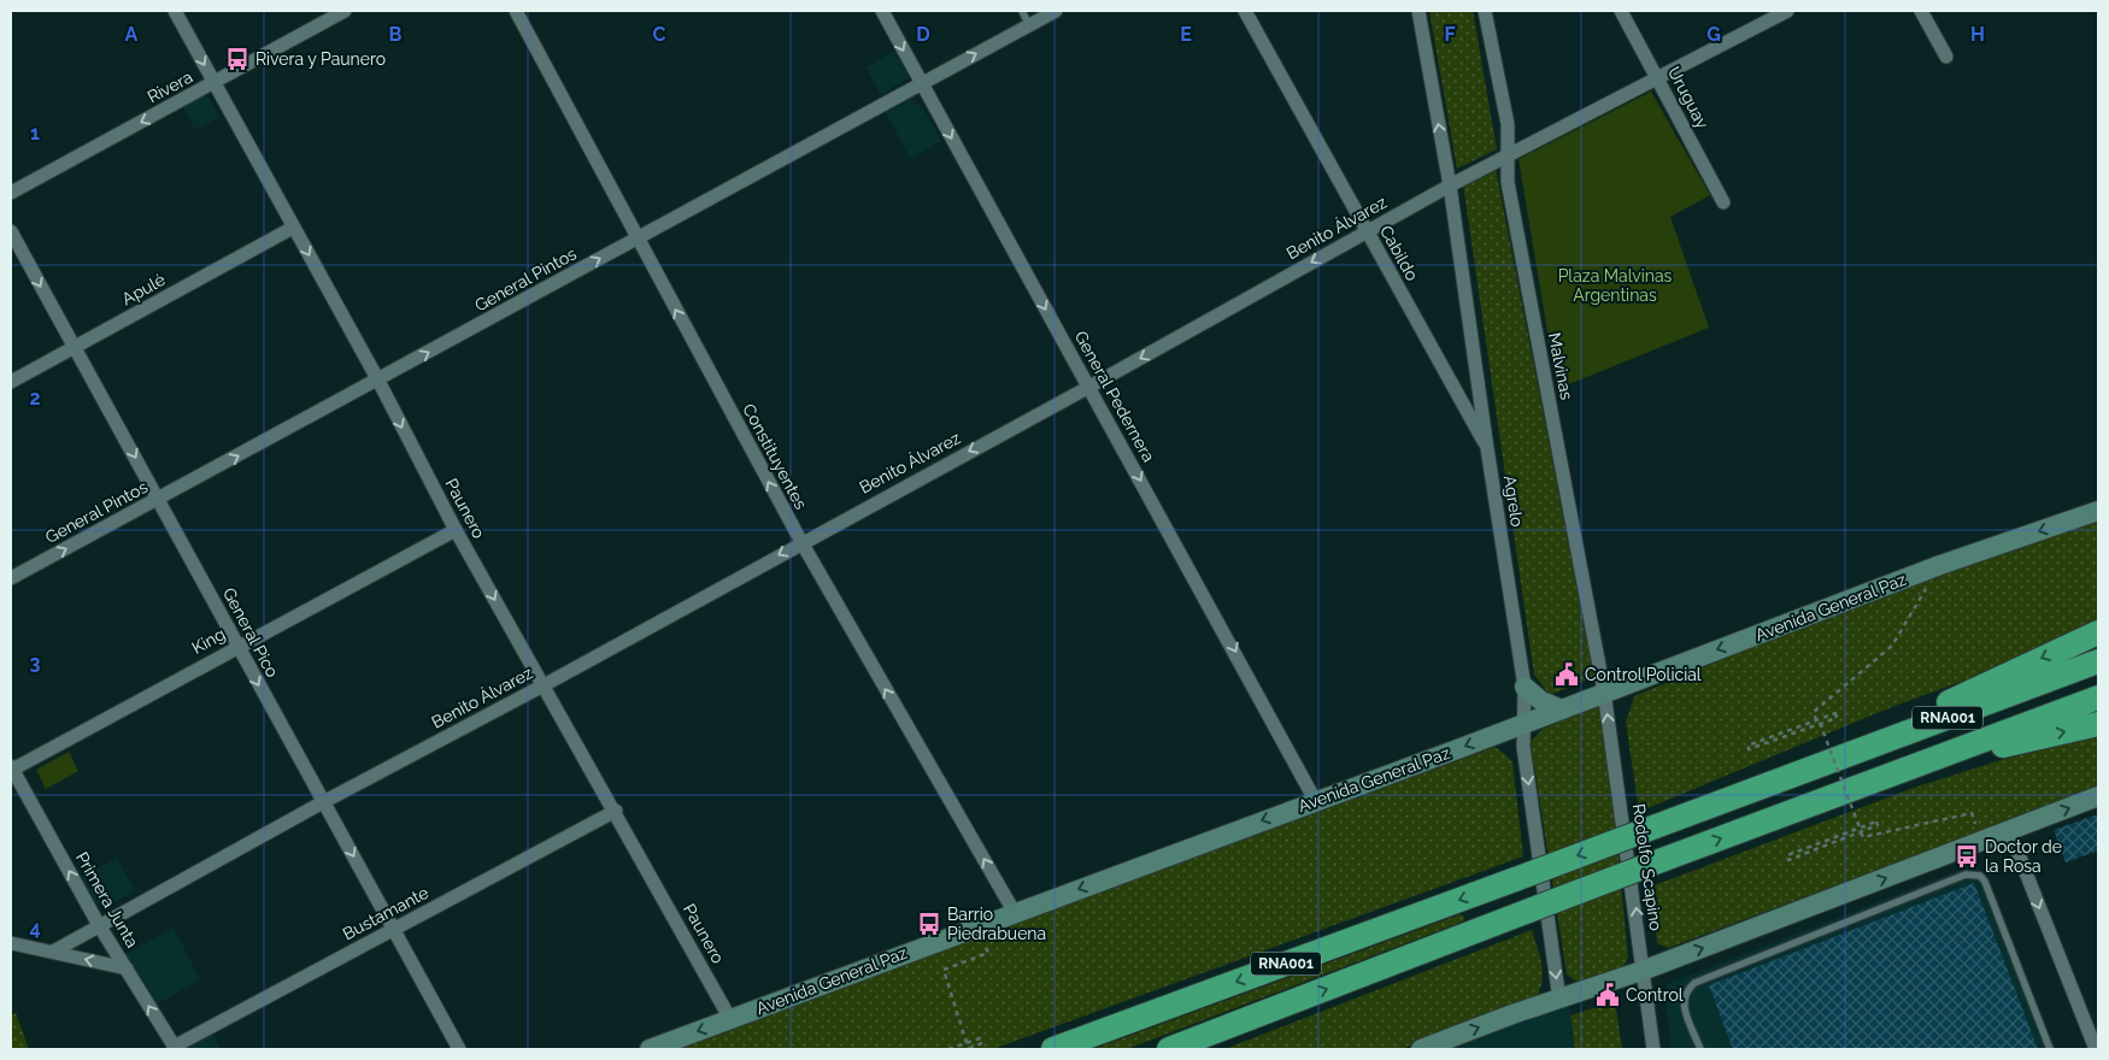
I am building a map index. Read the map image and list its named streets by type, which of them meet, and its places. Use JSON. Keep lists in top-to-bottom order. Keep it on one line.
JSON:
{"streets":{"highway":["RNA001"],"street":["Rivera","Uruguay","Benito Álvarez","Cabildo","General Pintos","Apulé","Malvinas","General Pedernera","Constituyentes","Agrelo","Paunero","Avenida General Paz","General Pico","King","Rodolfo Scapino","Primera Junta","Bustamante"]},"crossings":[["Rivera","Paunero"],["Uruguay","Benito Álvarez"],["Benito Álvarez","Cabildo"],["Benito Álvarez","Malvinas"],["Benito Álvarez","General Pedernera"],["Benito Álvarez","Constituyentes"],["Benito Álvarez","Agrelo"],["Benito Álvarez","Paunero"],["Benito Álvarez","General Pico"],["Benito Álvarez","Primera Junta"],["Cabildo","Agrelo"],["General Pintos","General Pedernera"],["General Pintos","Constituyentes"],["General Pintos","Paunero"],["General Pintos","General Pico"],["Apulé","Paunero"],["Apulé","General Pico"],["Malvinas","Avenida General Paz"],["Malvinas","Rodolfo Scapino"],["General Pedernera","Avenida General Paz"],["Constituyentes","Avenida General Paz"],["Agrelo","Avenida General Paz"],["Paunero","Avenida General Paz"],["Paunero","King"],["Paunero","Bustamante"],["Avenida General Paz","Rodolfo Scapino"],["General Pico","King"],["General Pico","Bustamante"],["King","Primera Junta"],["Primera Junta","Bustamante"]],"one_way":["Rivera","Benito Álvarez","General Pintos","General Pedernera","Constituyentes","Paunero","Avenida General Paz","General Pico","Rodolfo Scapino","Primera Junta"],"parks":["Plaza Malvinas Argentinas"],"places":{"bus stop":["Rivera y Paunero","Doctor de la Rosa","Barrio Piedrabuena"],"public building":["Control Policial","Control"]},"grid":{"columns":["A","B","C","D","E","F","G","H"],"rows":["1","2","3","4"]}}
